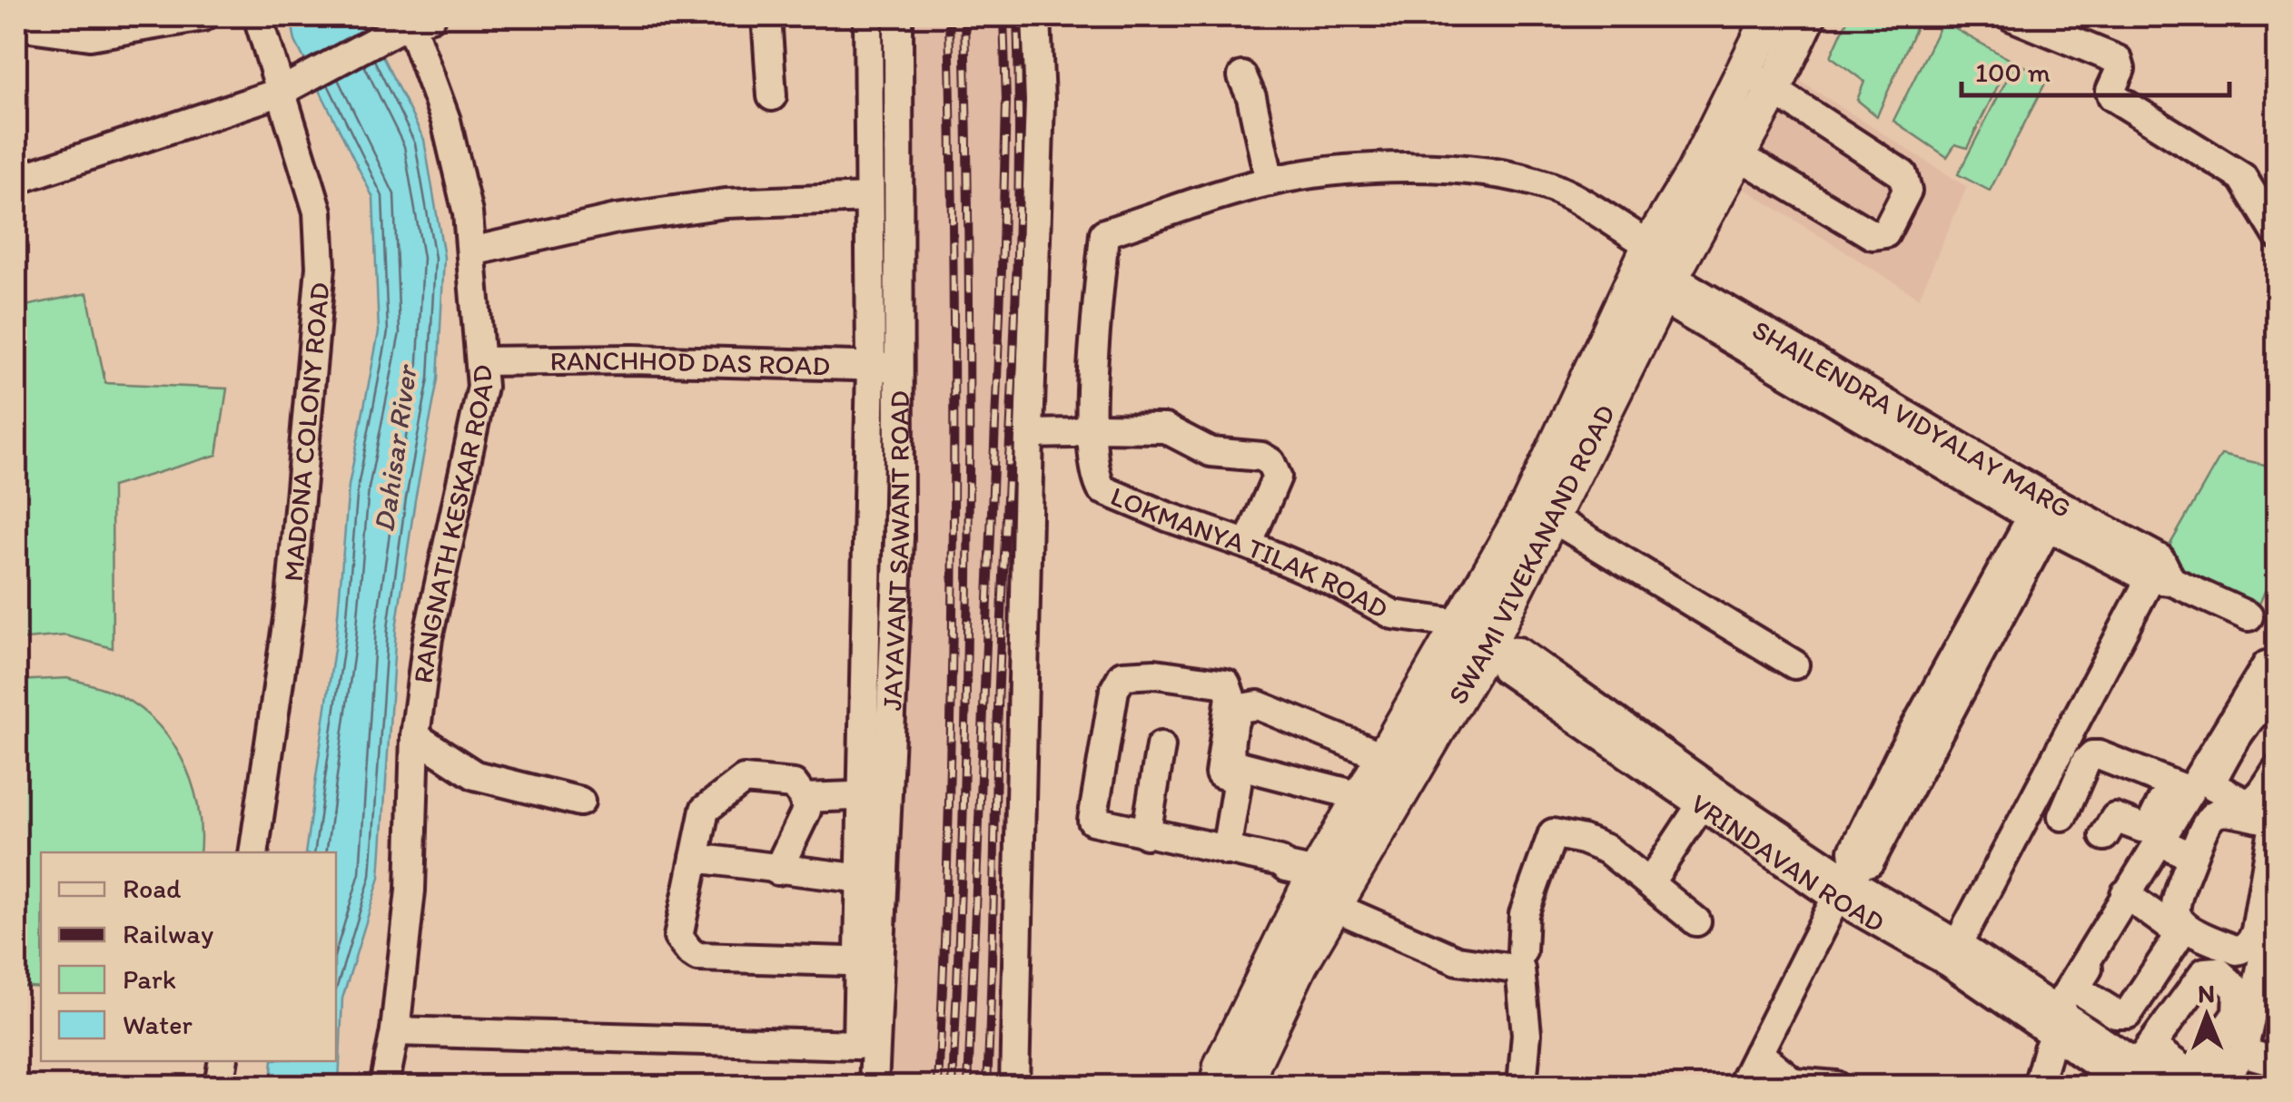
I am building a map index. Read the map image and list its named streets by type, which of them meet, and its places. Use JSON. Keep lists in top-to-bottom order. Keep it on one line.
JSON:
{"streets":{"main road":["SWAMI VIVEKANAND ROAD"],"street":["RANCHHOD DAS ROAD","SHAILENDRA VIDYALAY MARG","MADONA COLONY ROAD","RANGNATH KESKAR ROAD","JAYAVANT SAWANT ROAD","LOKMANYA TILAK ROAD","VRINDAVAN ROAD"]},"crossings":[["RANCHHOD DAS ROAD","RANGNATH KESKAR ROAD"],["RANCHHOD DAS ROAD","JAYAVANT SAWANT ROAD"],["SHAILENDRA VIDYALAY MARG","LOKMANYA TILAK ROAD"],["SHAILENDRA VIDYALAY MARG","SWAMI VIVEKANAND ROAD"],["LOKMANYA TILAK ROAD","SWAMI VIVEKANAND ROAD"],["LOKMANYA TILAK ROAD","VRINDAVAN ROAD"],["SWAMI VIVEKANAND ROAD","VRINDAVAN ROAD"]],"water":["Dahisar River"],"legend":["Road","Railway","Park","Water"],"scale_bar":"100 m","north":"top"}
